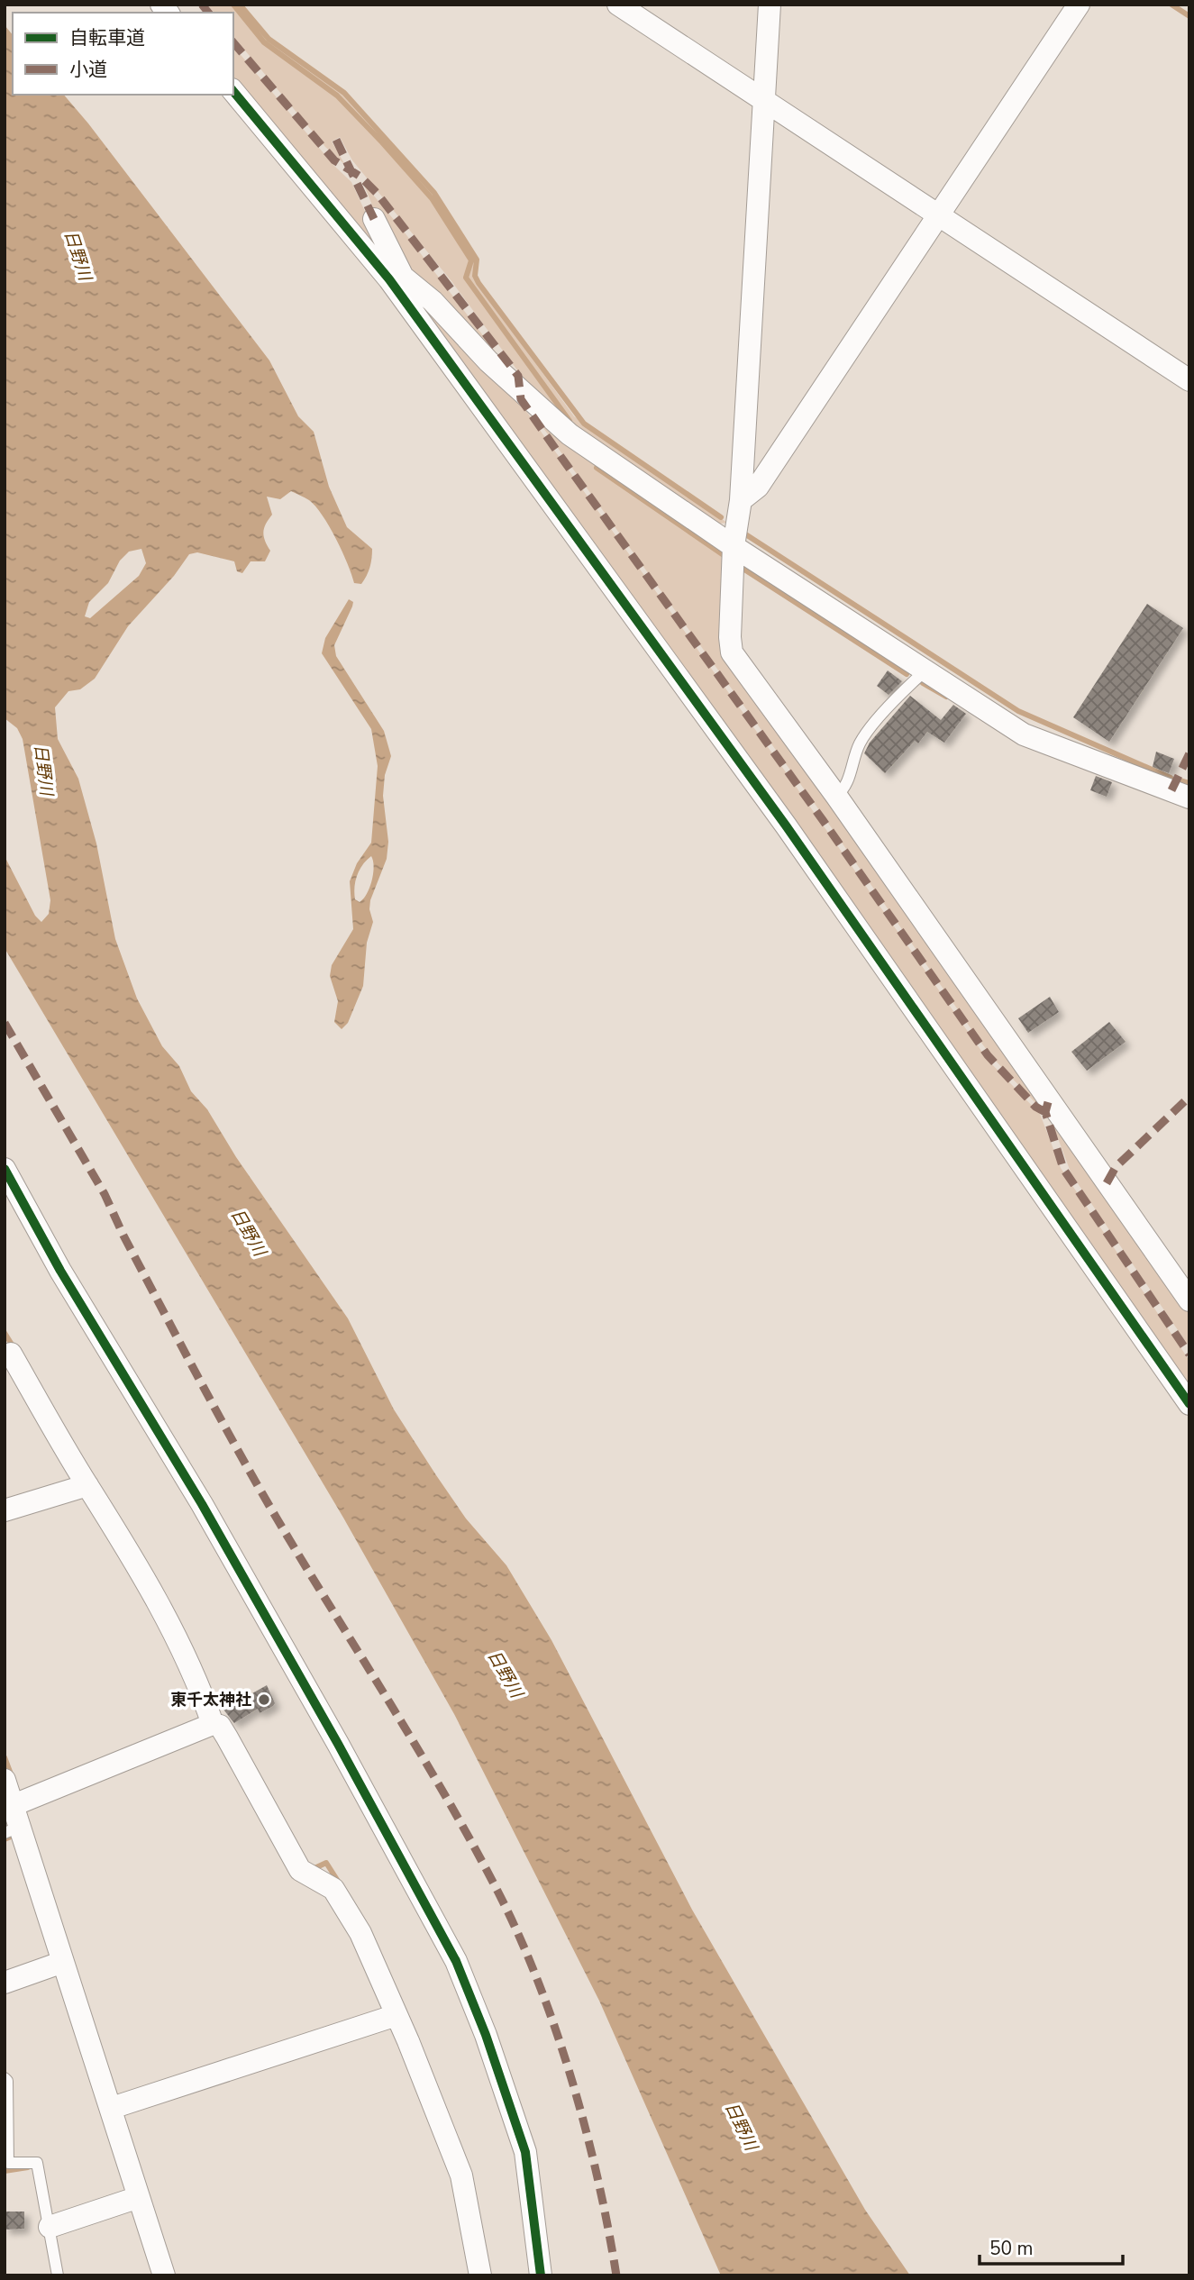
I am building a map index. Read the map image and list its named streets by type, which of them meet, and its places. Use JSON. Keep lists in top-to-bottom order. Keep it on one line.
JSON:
{"water":["日野川"],"places":["東千太神社"],"legend":["自転車道","小道"],"scale_bar":"50 m"}
